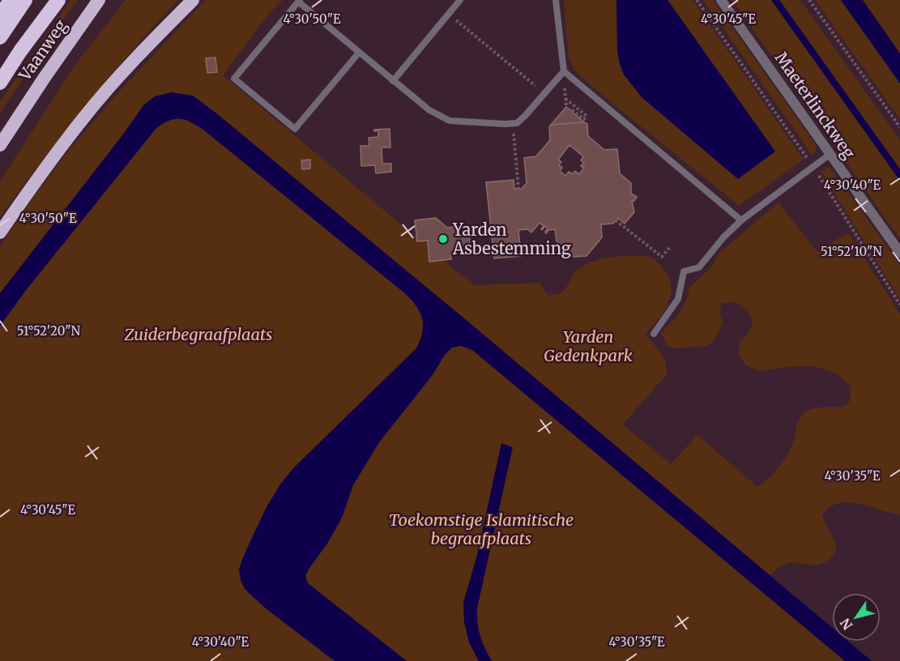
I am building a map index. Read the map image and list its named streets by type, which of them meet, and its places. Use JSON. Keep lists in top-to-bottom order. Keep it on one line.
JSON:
{"streets":{"highway":["Vaanweg"],"street":["Maeterlinckweg"]},"parks":["Zuiderbegraafplaats","Yarden Gedenkpark","Toekomstige Islamitische begraafplaats"],"places":["Yarden Asbestemming"],"north":"bottom left","coordinates":["4°30'50\"E","4°30'45\"E","4°30'40\"E","51°52'10\"N","51°52'20\"N","4°30'35\"E"]}
